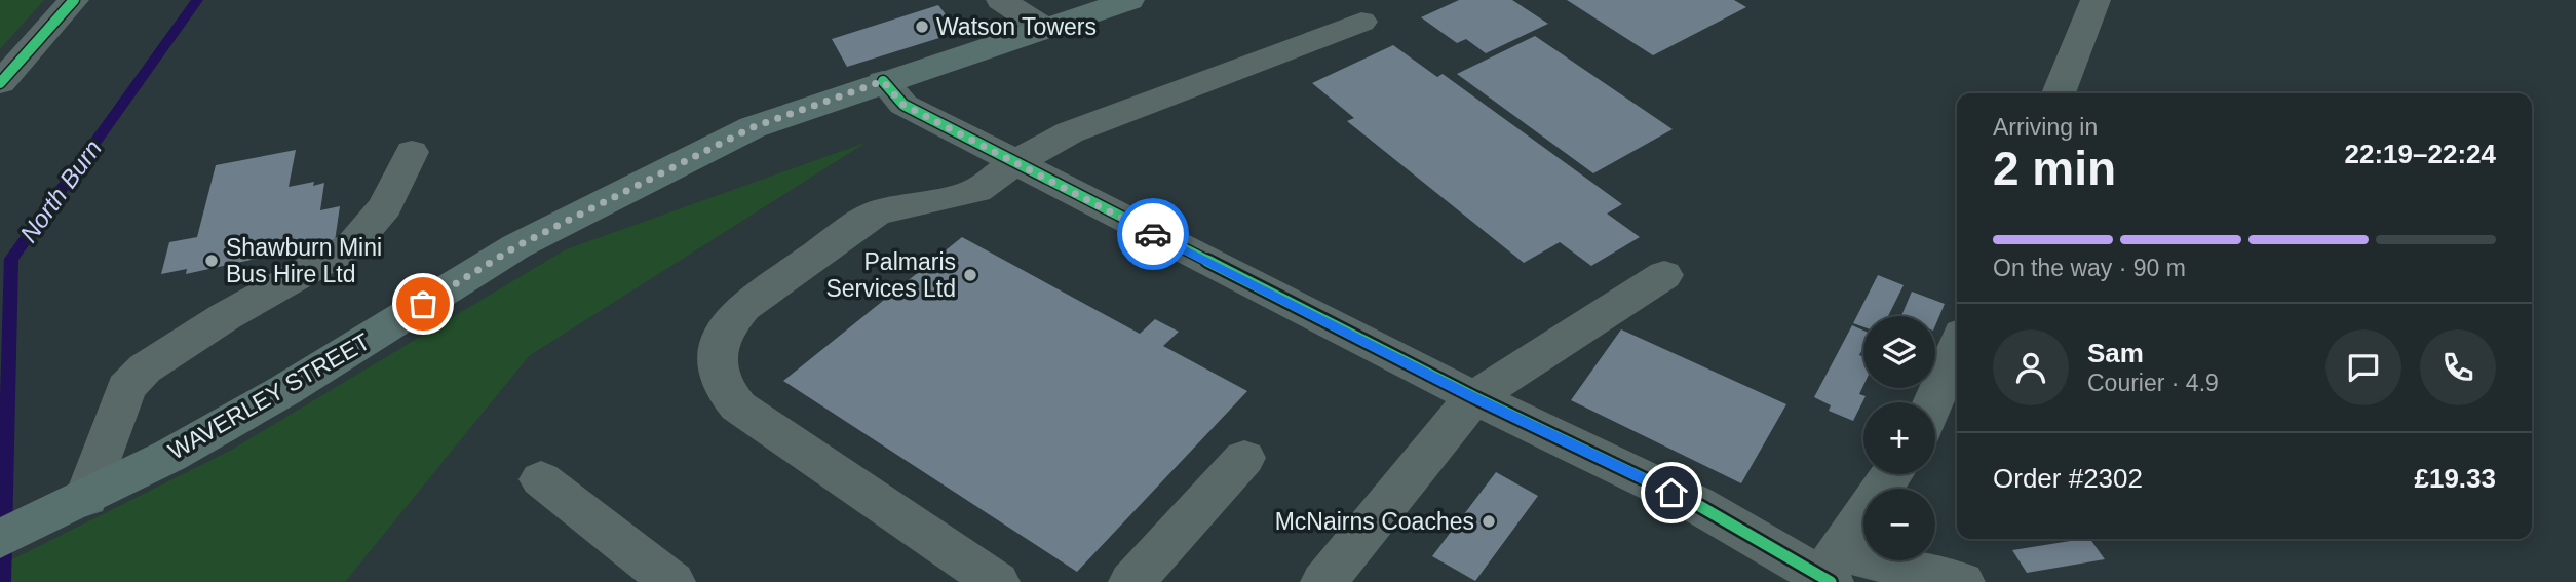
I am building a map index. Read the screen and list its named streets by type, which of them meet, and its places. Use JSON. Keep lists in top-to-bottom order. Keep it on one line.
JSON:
{"streets":{"main road":["WAVERLEY STREET"]},"water":["North Burn"],"places":["Watson Towers","Shawburn Mini Bus Hire Ltd","Palmaris Services Ltd","McNairns Coaches"],"page":{"heading":["2 min","Arriving in","22:19–22:24"],"panel":["Sam","Courier · 4.9","Order #2302","£19.33"],"bar":"On the way · 90 m","map_buttons":["+","−"]}}
